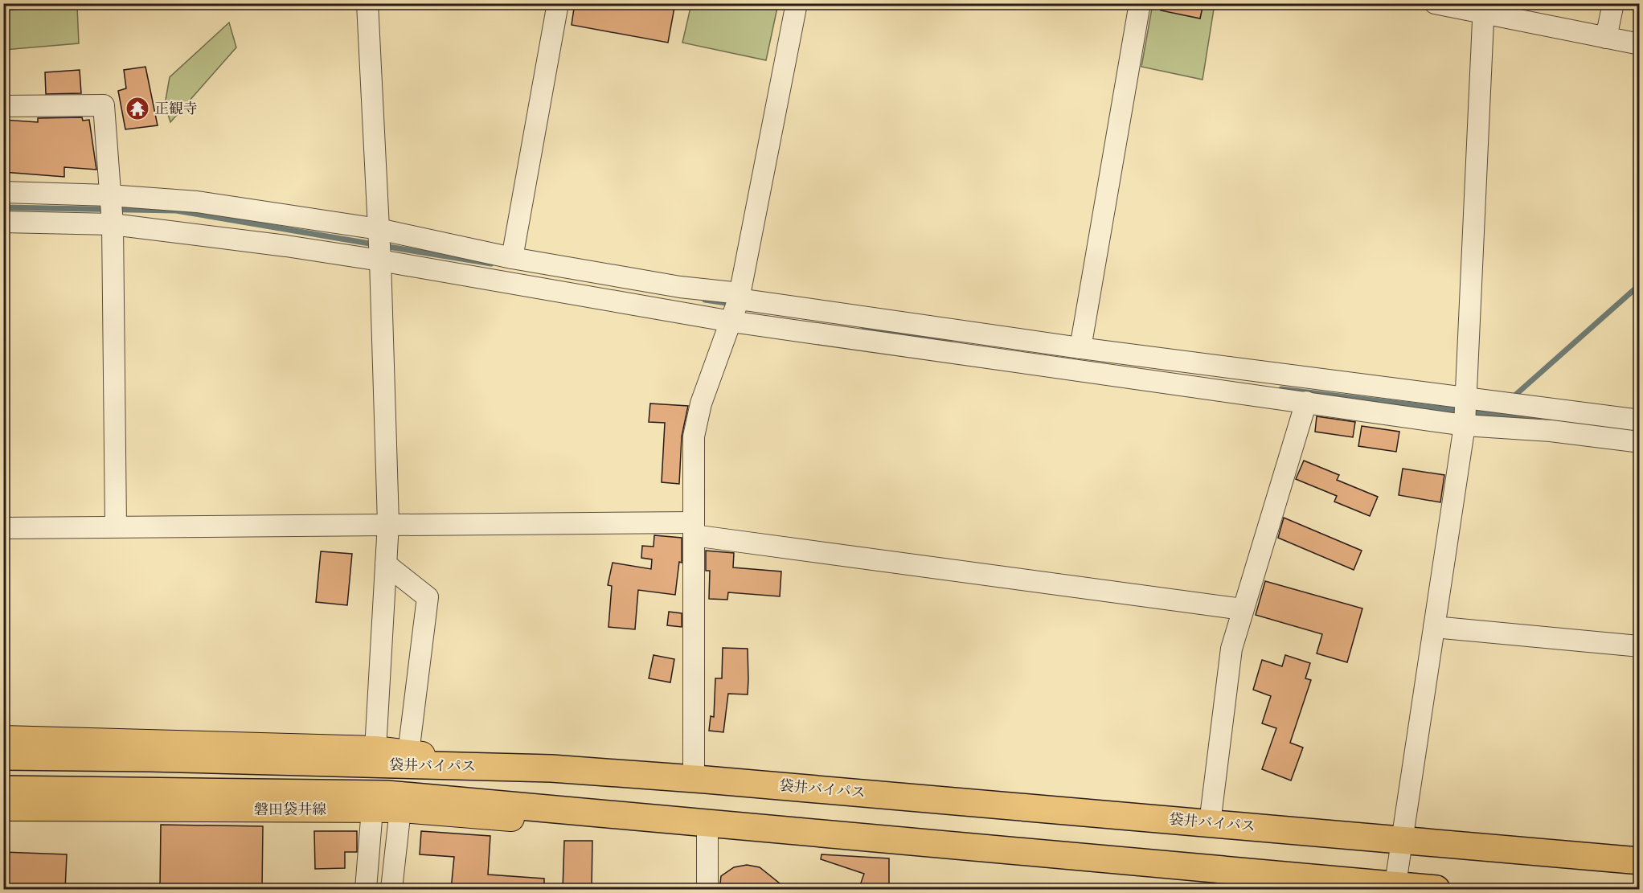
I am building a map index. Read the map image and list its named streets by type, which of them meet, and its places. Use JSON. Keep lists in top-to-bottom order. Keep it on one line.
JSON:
{"streets":{"highway":["袋井バイパス"],"main road":["磐田袋井線"]},"crossings":[["袋井バイパス","磐田袋井線"]],"places":{"temple":["正観寺"]}}
